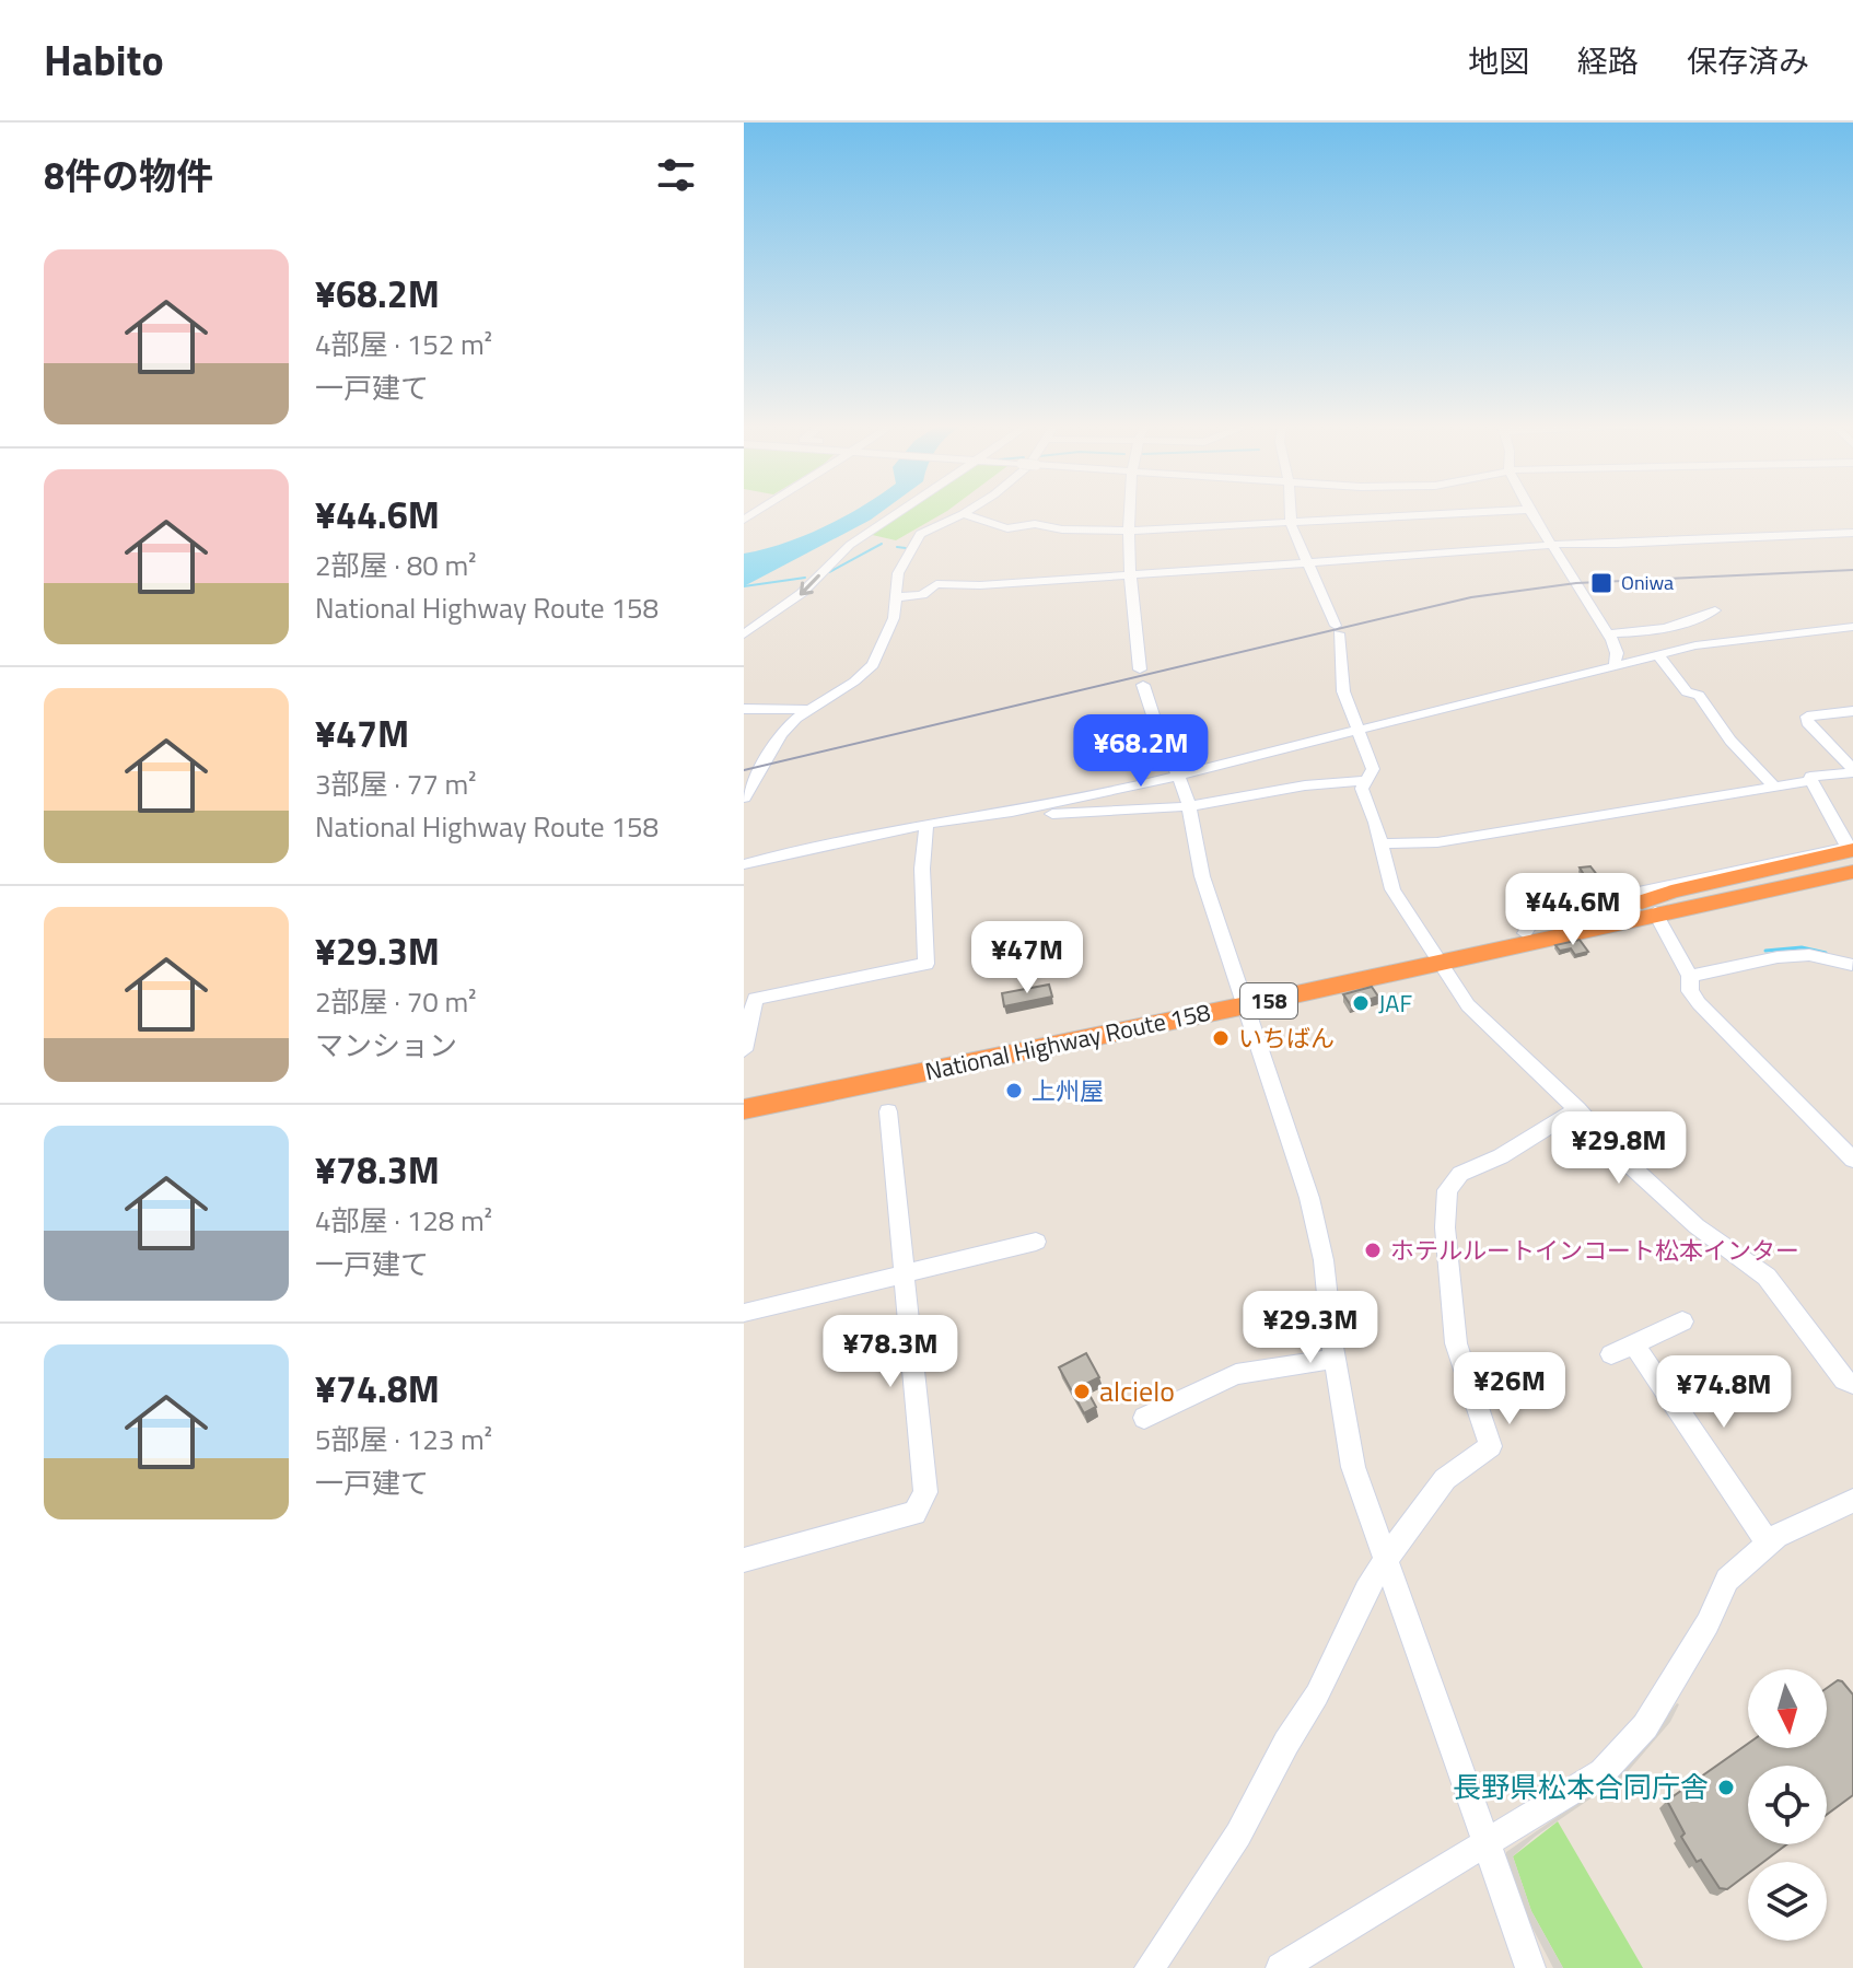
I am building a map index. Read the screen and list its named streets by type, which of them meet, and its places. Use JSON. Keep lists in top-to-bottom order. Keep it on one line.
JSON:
{"streets":{"highway":["158","National Highway Route 158"]},"places":{"transit":["Oniwa"],"other":["JAF","いちばん","上州屋","ホテルルートインコート松本インター","alcielo","長野県松本合同庁舎"]},"north":"bottom","page":{"header":"Habito","nav":["地図","経路","保存済み"],"heading":"8件の物件","list":[{"name":"¥68.2M","note":"4部屋 · 152 m² · 一戸建て"},{"name":"¥44.6M","note":"2部屋 · 80 m² · National Highway Route 158"},{"name":"¥47M","note":"3部屋 · 77 m² · National Highway Route 158"},{"name":"¥29.3M","note":"2部屋 · 70 m² · マンション"},{"name":"¥78.3M","note":"4部屋 · 128 m² · 一戸建て"},{"name":"¥74.8M","note":"5部屋 · 123 m² · 一戸建て"}],"price":["¥68.2M","¥44.6M","¥47M","¥29.8M","¥29.3M","¥78.3M","¥26M","¥74.8M"]}}
